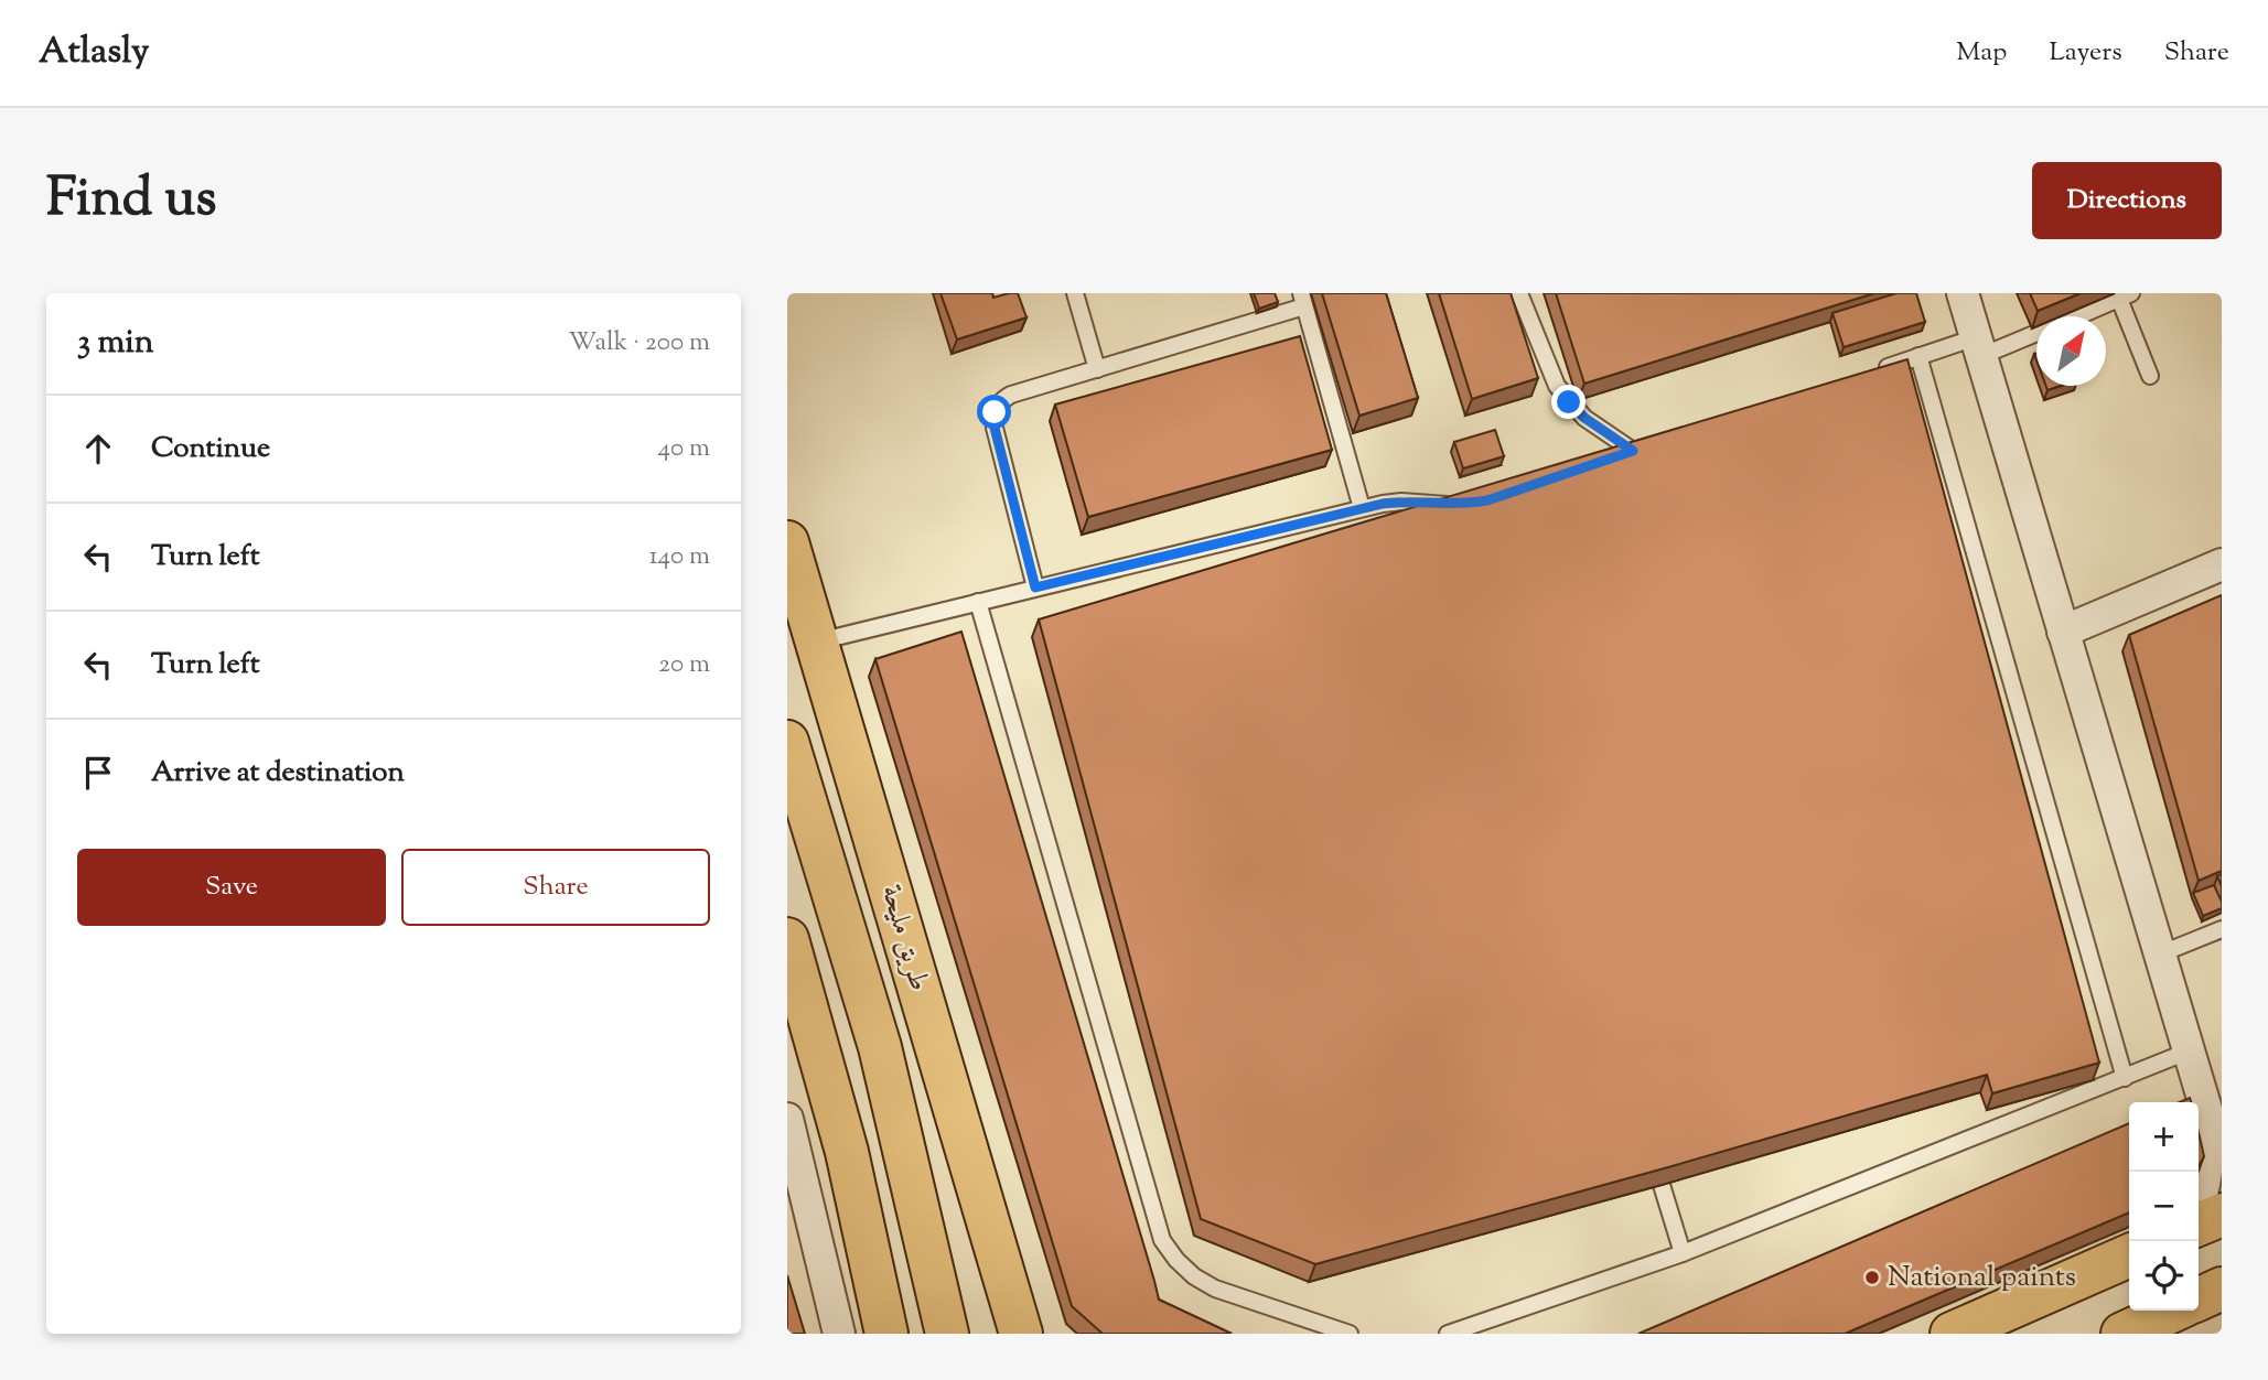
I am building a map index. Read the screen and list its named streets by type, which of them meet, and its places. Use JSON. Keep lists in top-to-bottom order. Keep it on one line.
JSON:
{"streets":{"main road":["طريق مليحة"]},"places":["National paints"],"north":"top right","page":{"header":"Atlasly","nav":["Map","Layers","Share"],"title":"Find us","buttons":["Directions",["Save","Share"]],"heading":["3 min","Walk · 200 m"],"list":[["Continue","40 m"],["Turn left","140 m"],["Turn left","20 m"],"Arrive at destination"],"map_buttons":["+","−"]}}
